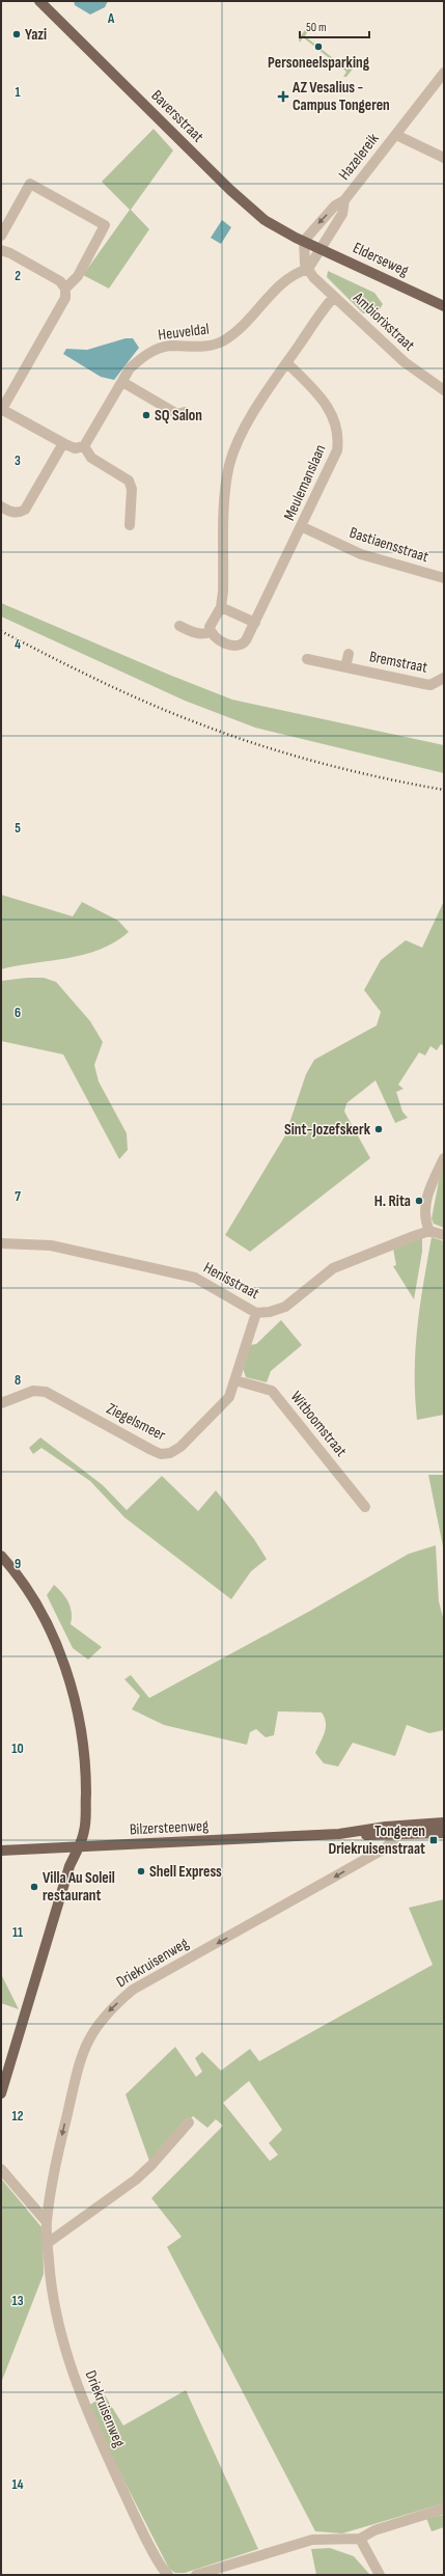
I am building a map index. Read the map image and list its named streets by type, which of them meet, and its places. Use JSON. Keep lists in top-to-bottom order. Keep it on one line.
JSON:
{"streets":{"main road":["Baversstraat","Elderseweg","Bilzersteenweg"],"street":["Hazelereik","Ambiorixstraat","Heuveldal","Meulemanslaan","Bastiaensstraat","Bremstraat","Henisstraat","Ziegelsmeer","Witboomstraat","Driekruisenweg"]},"crossings":[["Baversstraat","Hazelereik"],["Baversstraat","Elderseweg"],["Baversstraat","Ambiorixstraat"],["Hazelereik","Elderseweg"],["Hazelereik","Ambiorixstraat"],["Elderseweg","Ambiorixstraat"],["Ambiorixstraat","Heuveldal"],["Meulemanslaan","Bastiaensstraat"],["Henisstraat","Ziegelsmeer"],["Ziegelsmeer","Witboomstraat"],["Bilzersteenweg","Driekruisenweg"]],"one_way":["Driekruisenweg"],"places":{"other":["Yazi","Personeelsparking","SQ Salon","Sint-Jozefskerk","H. Rita","Shell Express","Villa Au Soleil restaurant"],"health":["AZ Vesalius - Campus Tongeren"],"transit":["Tongeren Driekruisenstraat"]},"scale_bar":"50 m","grid":{"columns":["A"],"rows":["1","2","3","4","5","6","7","8","9","10","11","12","13","14"]}}
